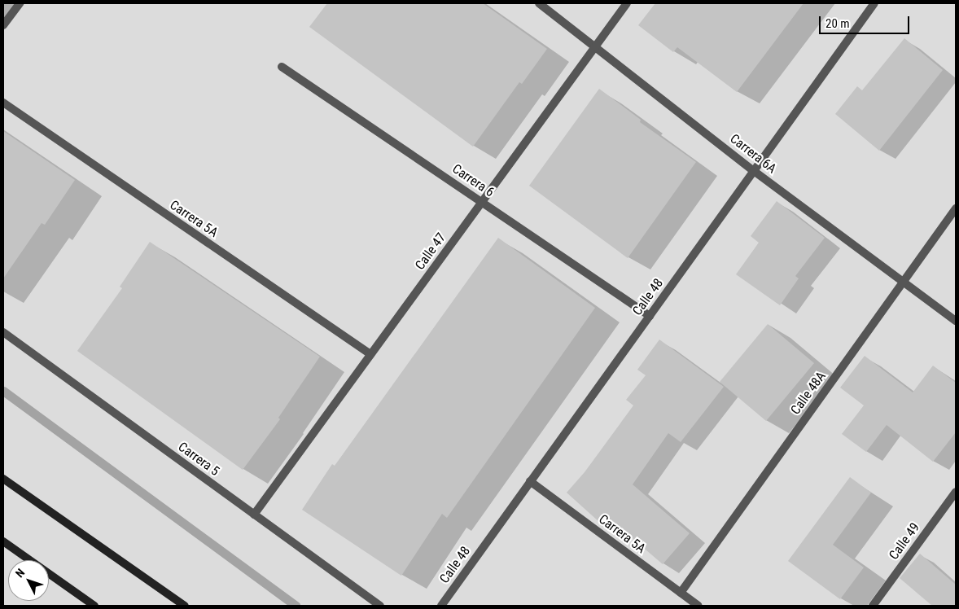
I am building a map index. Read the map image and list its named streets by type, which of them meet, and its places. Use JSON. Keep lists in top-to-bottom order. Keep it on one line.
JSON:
{"streets":{"street":["Carrera 6A","Carrera 6","Carrera 5A","Calle 47","Calle 48","Calle 48A","Carrera 5","Calle 49"]},"crossings":[["Carrera 6A","Calle 47"],["Carrera 6A","Calle 48"],["Carrera 6A","Calle 48A"],["Carrera 6","Calle 47"],["Carrera 6","Calle 48"],["Carrera 5A","Calle 47"],["Carrera 5A","Calle 48"],["Carrera 5A","Calle 48A"],["Calle 47","Carrera 5"]],"scale_bar":"20 m","north":"top left"}
